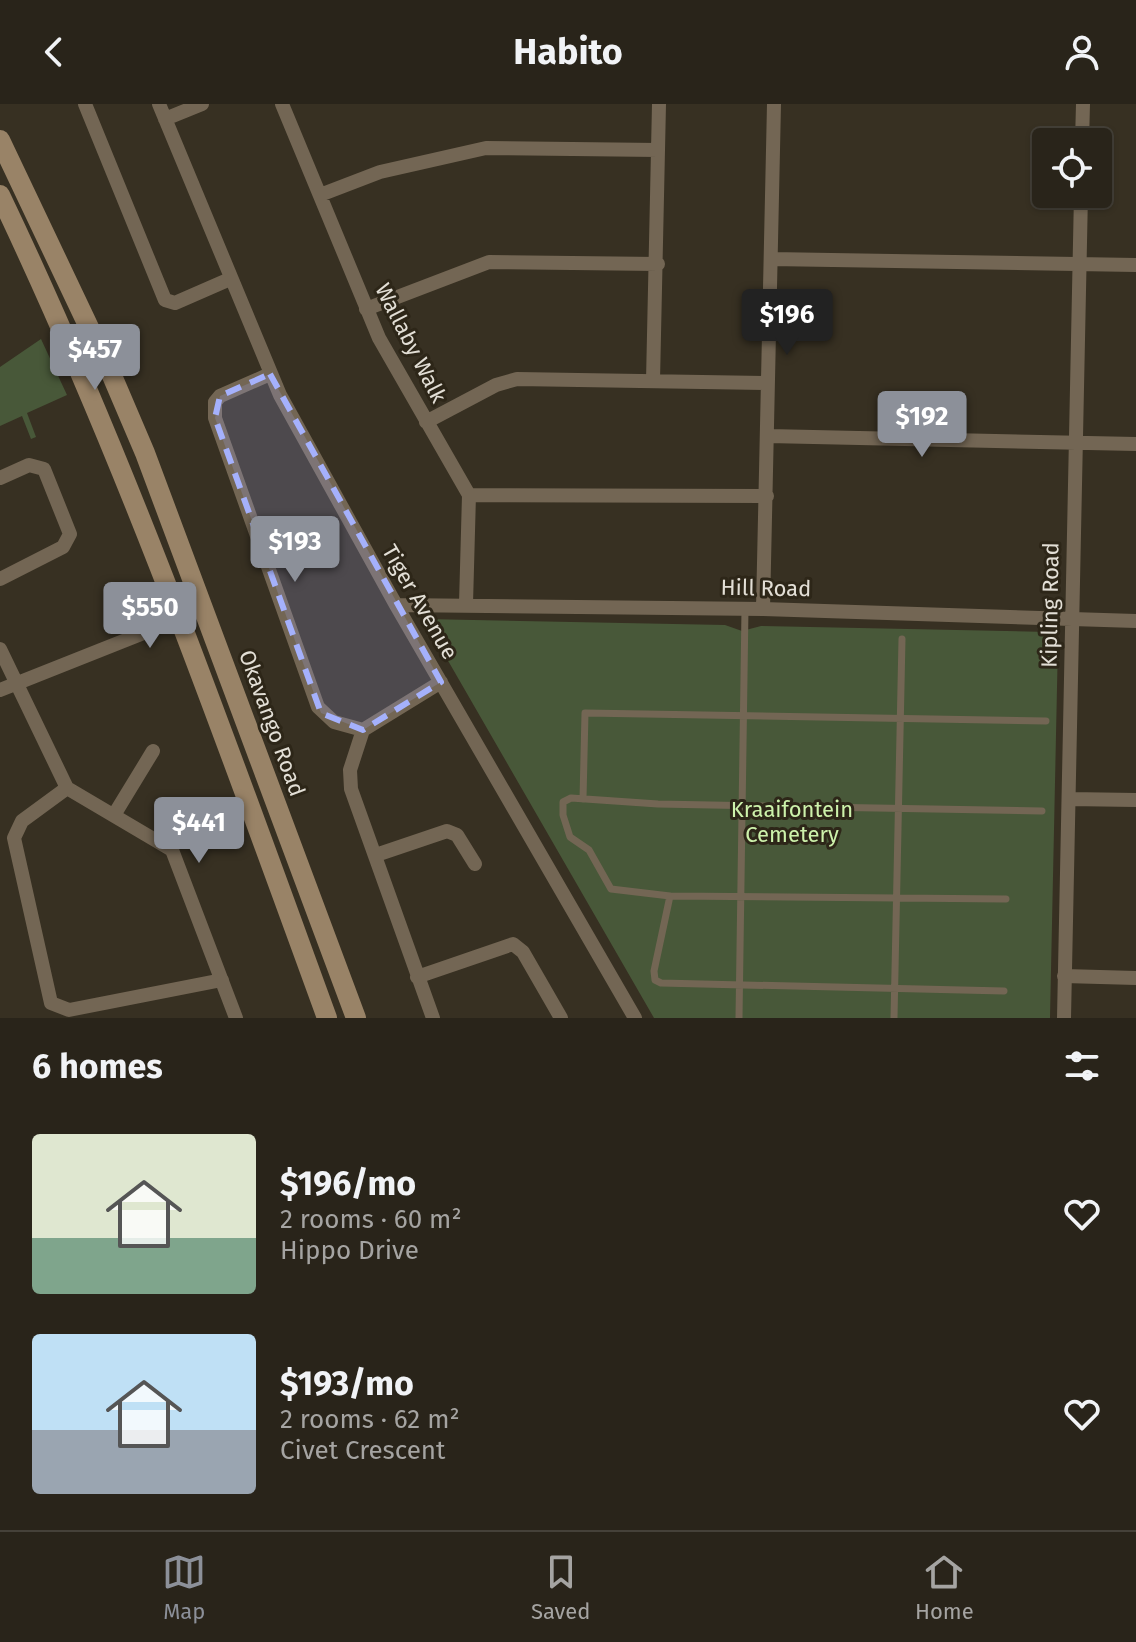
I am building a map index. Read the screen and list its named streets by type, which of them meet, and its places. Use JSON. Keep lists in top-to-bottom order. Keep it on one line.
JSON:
{"streets":{"main road":["Okavango Road"],"street":["Wallaby Walk","Hill Road","Tiger Avenue","Kipling Road"]},"crossings":[["Hill Road","Tiger Avenue"],["Hill Road","Kipling Road"]],"parks":["Kraaifontein Cemetery"],"page":{"header":"Habito","price":["$196","$457","$192","$193","$550","$441"],"heading":"6 homes","list":[{"name":"$196/mo","note":"2 rooms · 60 m² · Hippo Drive"},{"name":"$193/mo","note":"2 rooms · 62 m² · Civet Crescent"}],"tabs":["Map","Saved","Home"]}}
